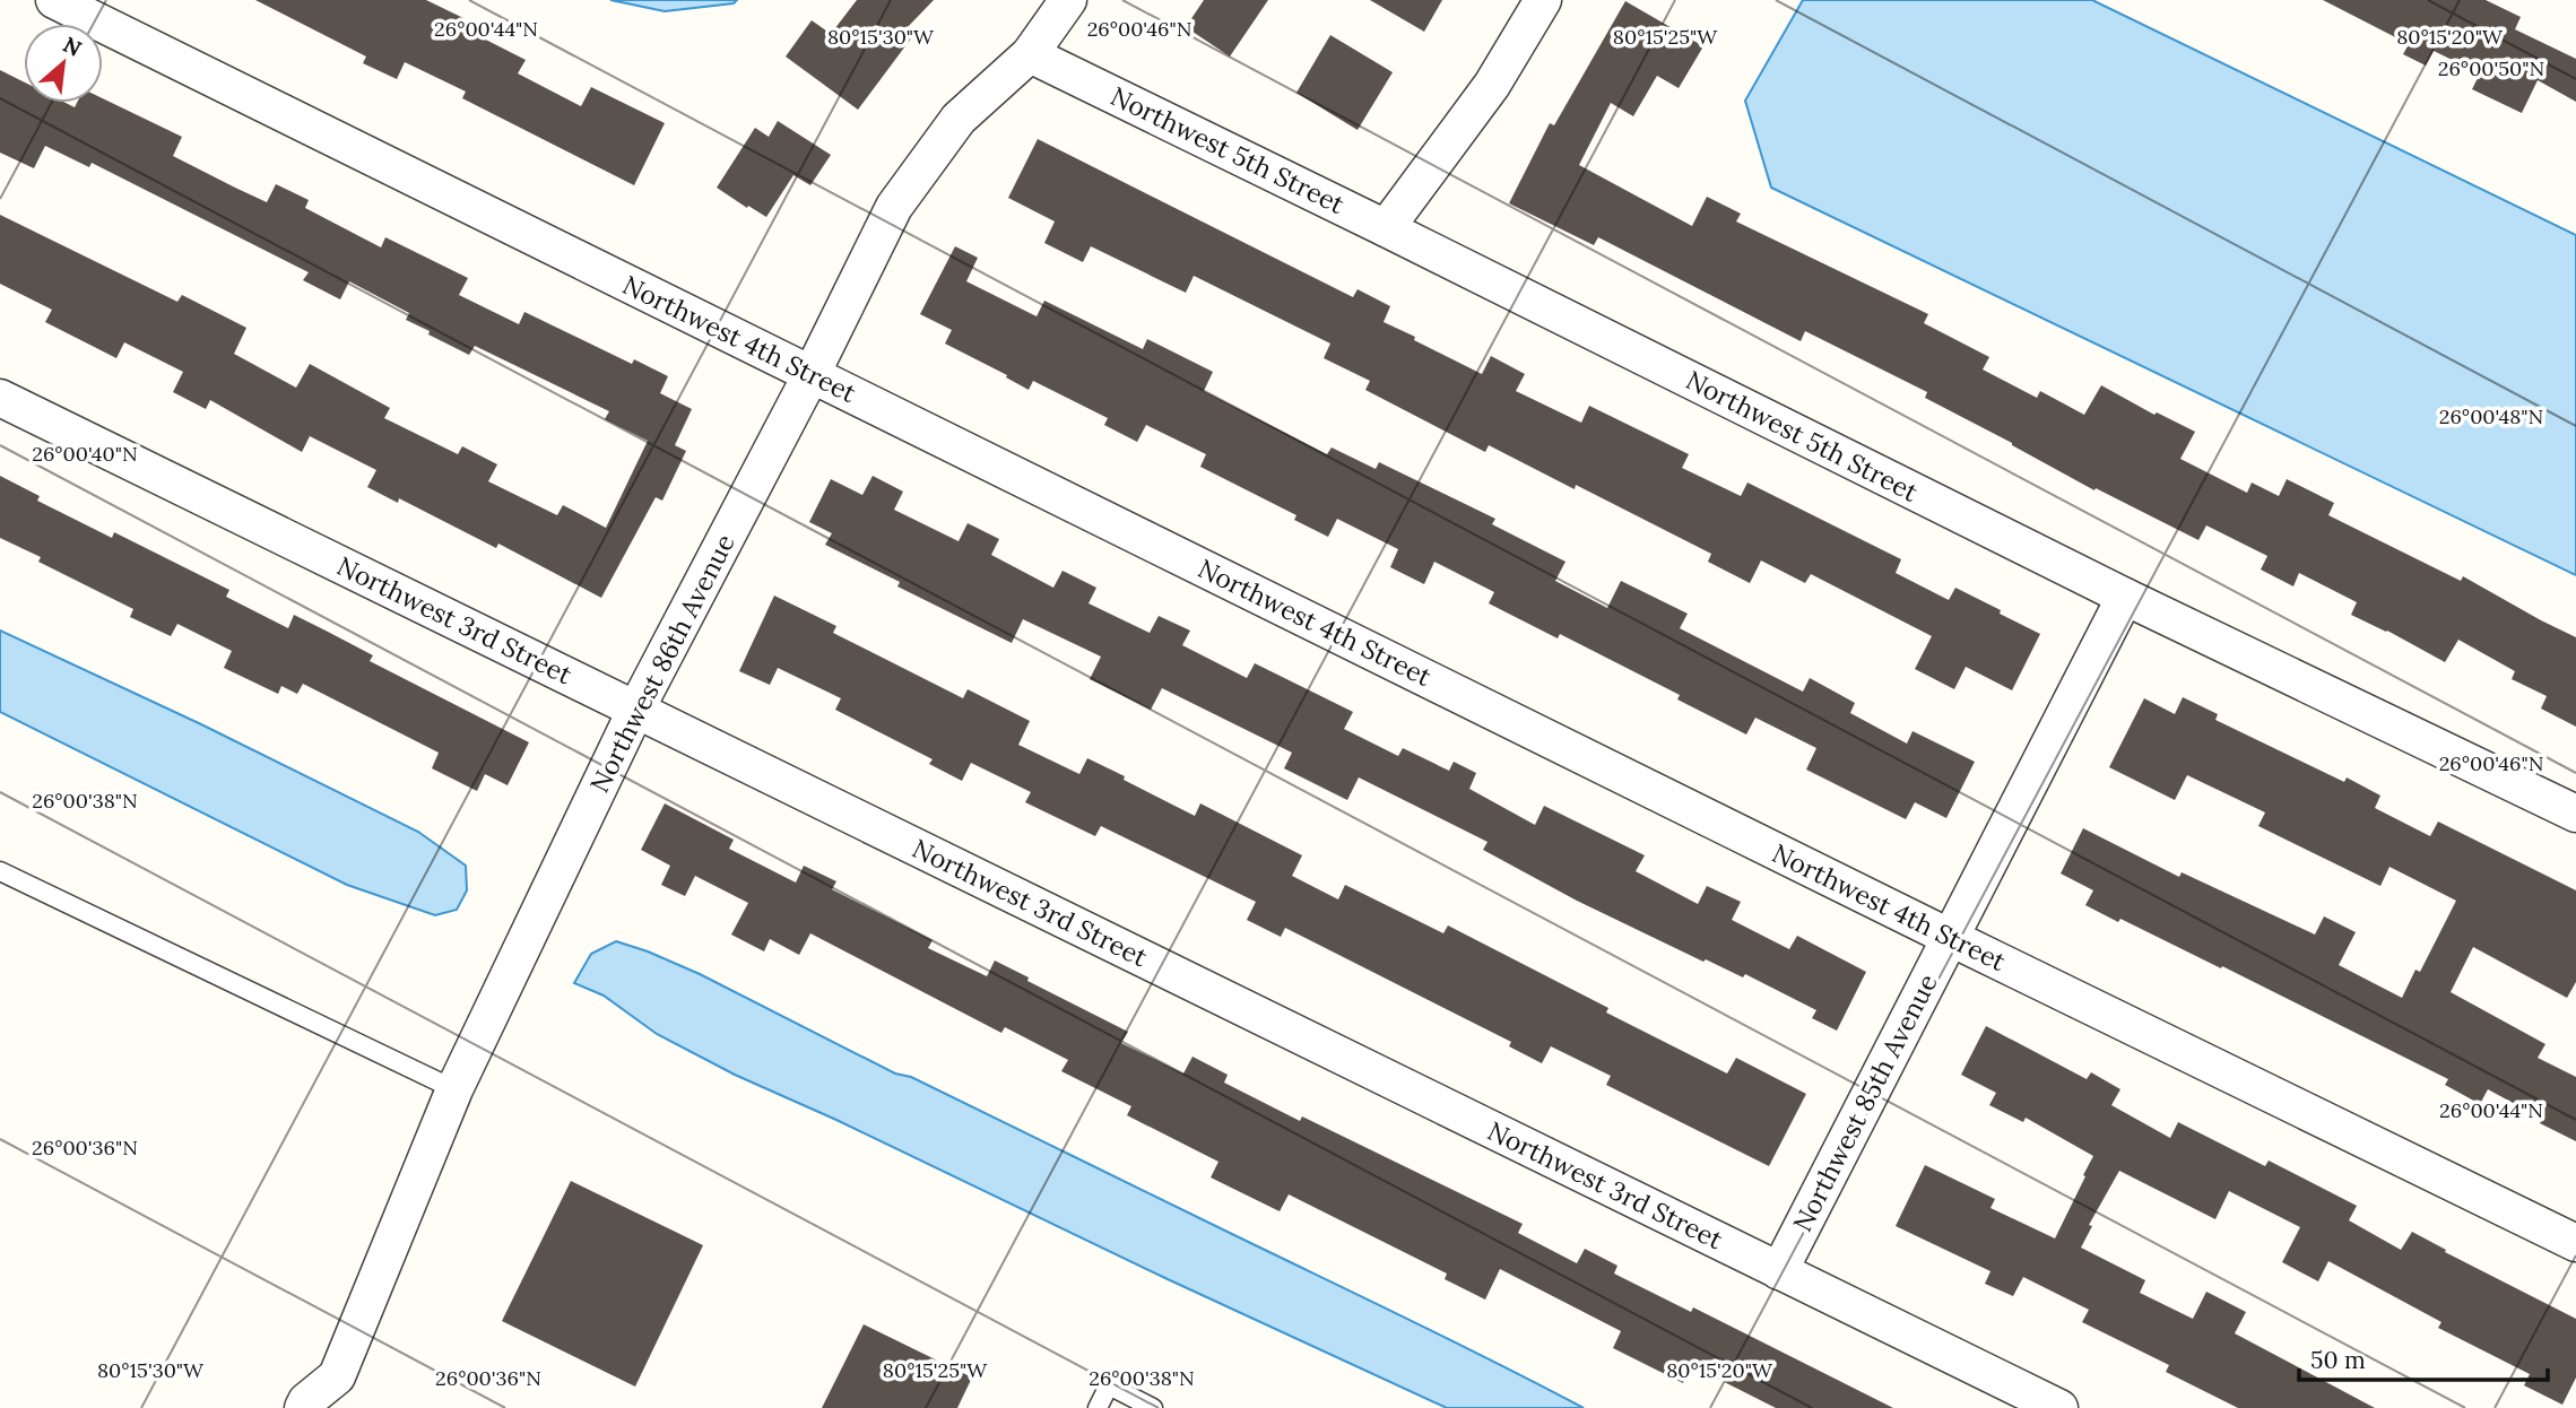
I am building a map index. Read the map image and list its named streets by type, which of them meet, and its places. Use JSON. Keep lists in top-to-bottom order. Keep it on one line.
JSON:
{"streets":{"street":["Northwest 5th Street","Northwest 4th Street","Northwest 3rd Street","Northwest 86th Avenue","Northwest 85th Avenue"]},"crossings":[["Northwest 5th Street","Northwest 86th Avenue"],["Northwest 5th Street","Northwest 85th Avenue"],["Northwest 4th Street","Northwest 86th Avenue"],["Northwest 4th Street","Northwest 85th Avenue"],["Northwest 3rd Street","Northwest 86th Avenue"],["Northwest 3rd Street","Northwest 85th Avenue"]],"scale_bar":"50 m","north":"top right","coordinates":["26°00'44\"N","26°00'46\"N","80°15'30\"W","80°15'25\"W","80°15'20\"W","26°00'50\"N","26°00'48\"N","26°00'40\"N","26°00'38\"N","26°00'36\"N"]}
